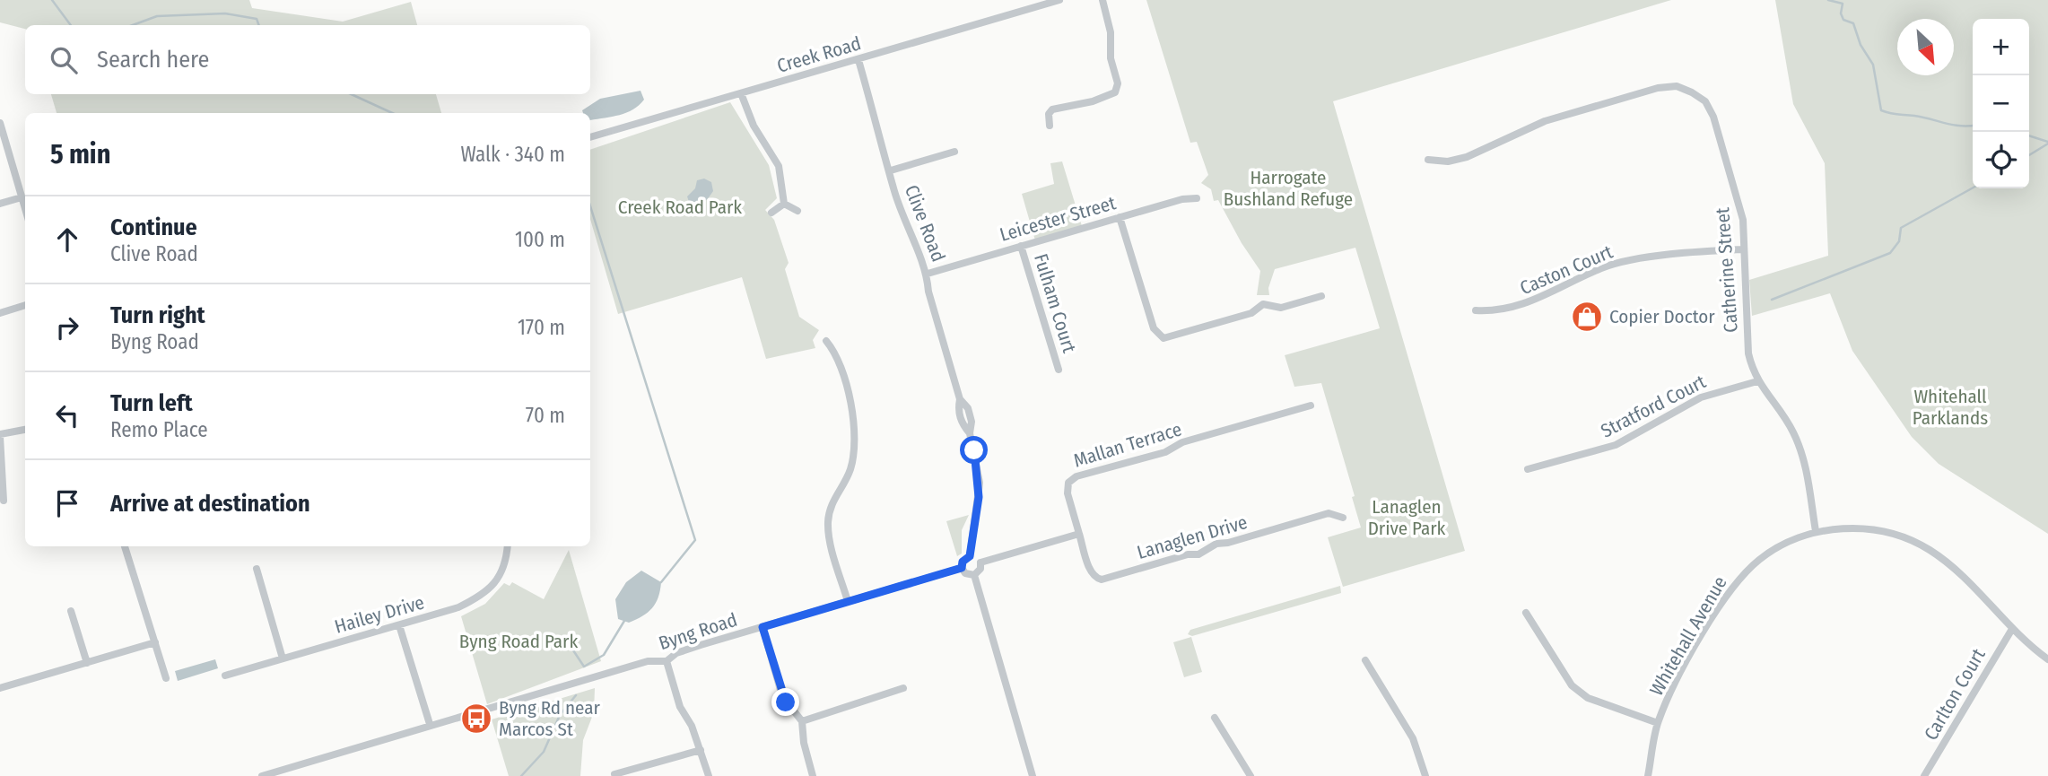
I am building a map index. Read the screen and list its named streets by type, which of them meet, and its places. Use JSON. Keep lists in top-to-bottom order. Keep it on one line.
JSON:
{"streets":{"street":["Creek Road","Leicester Street","Clive Road","Caston Court","Catherine Street","Fulham Court","Stratford Court","Mallan Terrace","Lanaglen Drive","Hailey Drive","Byng Road","Whitehall Avenue","Carlton Court"]},"crossings":[["Creek Road","Clive Road"],["Leicester Street","Clive Road"],["Leicester Street","Fulham Court"],["Clive Road","Byng Road"],["Caston Court","Catherine Street"],["Catherine Street","Stratford Court"],["Catherine Street","Whitehall Avenue"],["Mallan Terrace","Lanaglen Drive"],["Whitehall Avenue","Carlton Court"]],"parks":["Harrogate Bushland Refuge","Creek Road Park","Whitehall Parklands","Lanaglen Drive Park","Byng Road Park"],"places":{"shop":["Copier Doctor"],"bus stop":["Byng Rd near Marcos St"]},"north":"bottom right","page":{"map_buttons":["+","−"],"search":"Search here","heading":["5 min","Walk · 340 m"],"list":[["Continue","Clive Road","100 m"],["Turn right","Byng Road","170 m"],["Turn left","Remo Place","70 m"],"Arrive at destination"]}}
